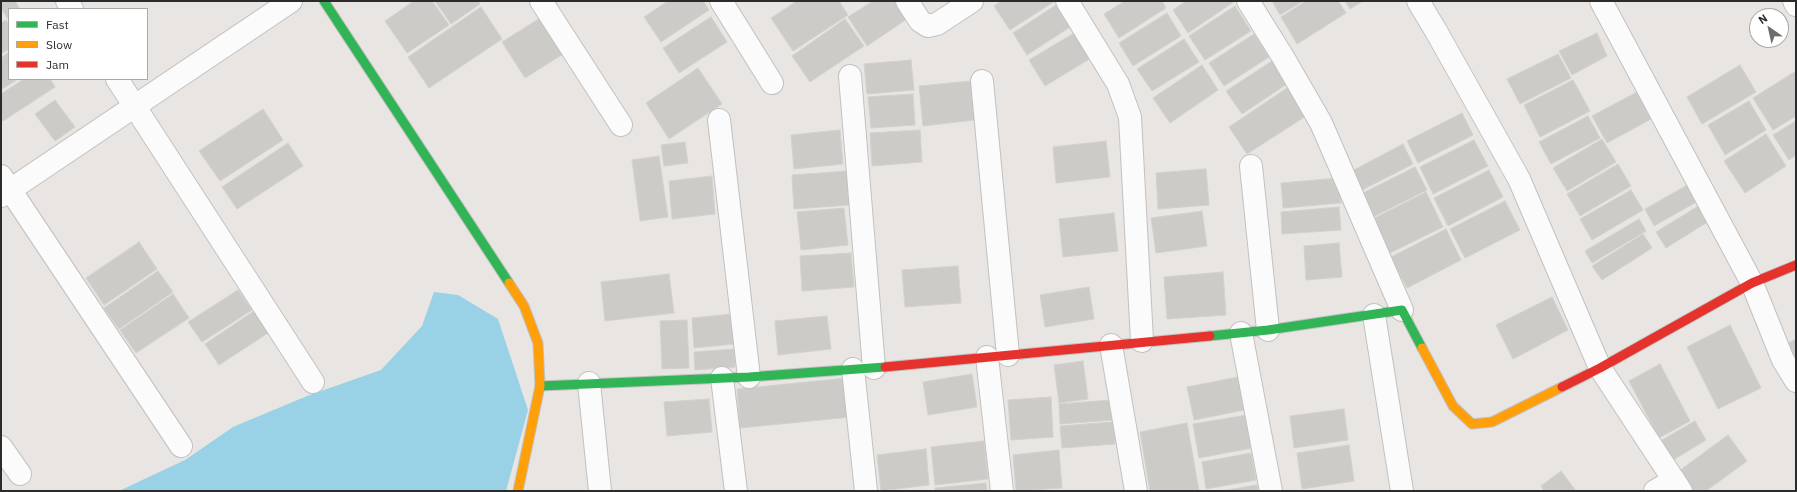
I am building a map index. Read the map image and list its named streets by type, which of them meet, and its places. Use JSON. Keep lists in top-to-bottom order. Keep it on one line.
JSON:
{"legend":["Fast","Slow","Jam"],"north":"top left"}
